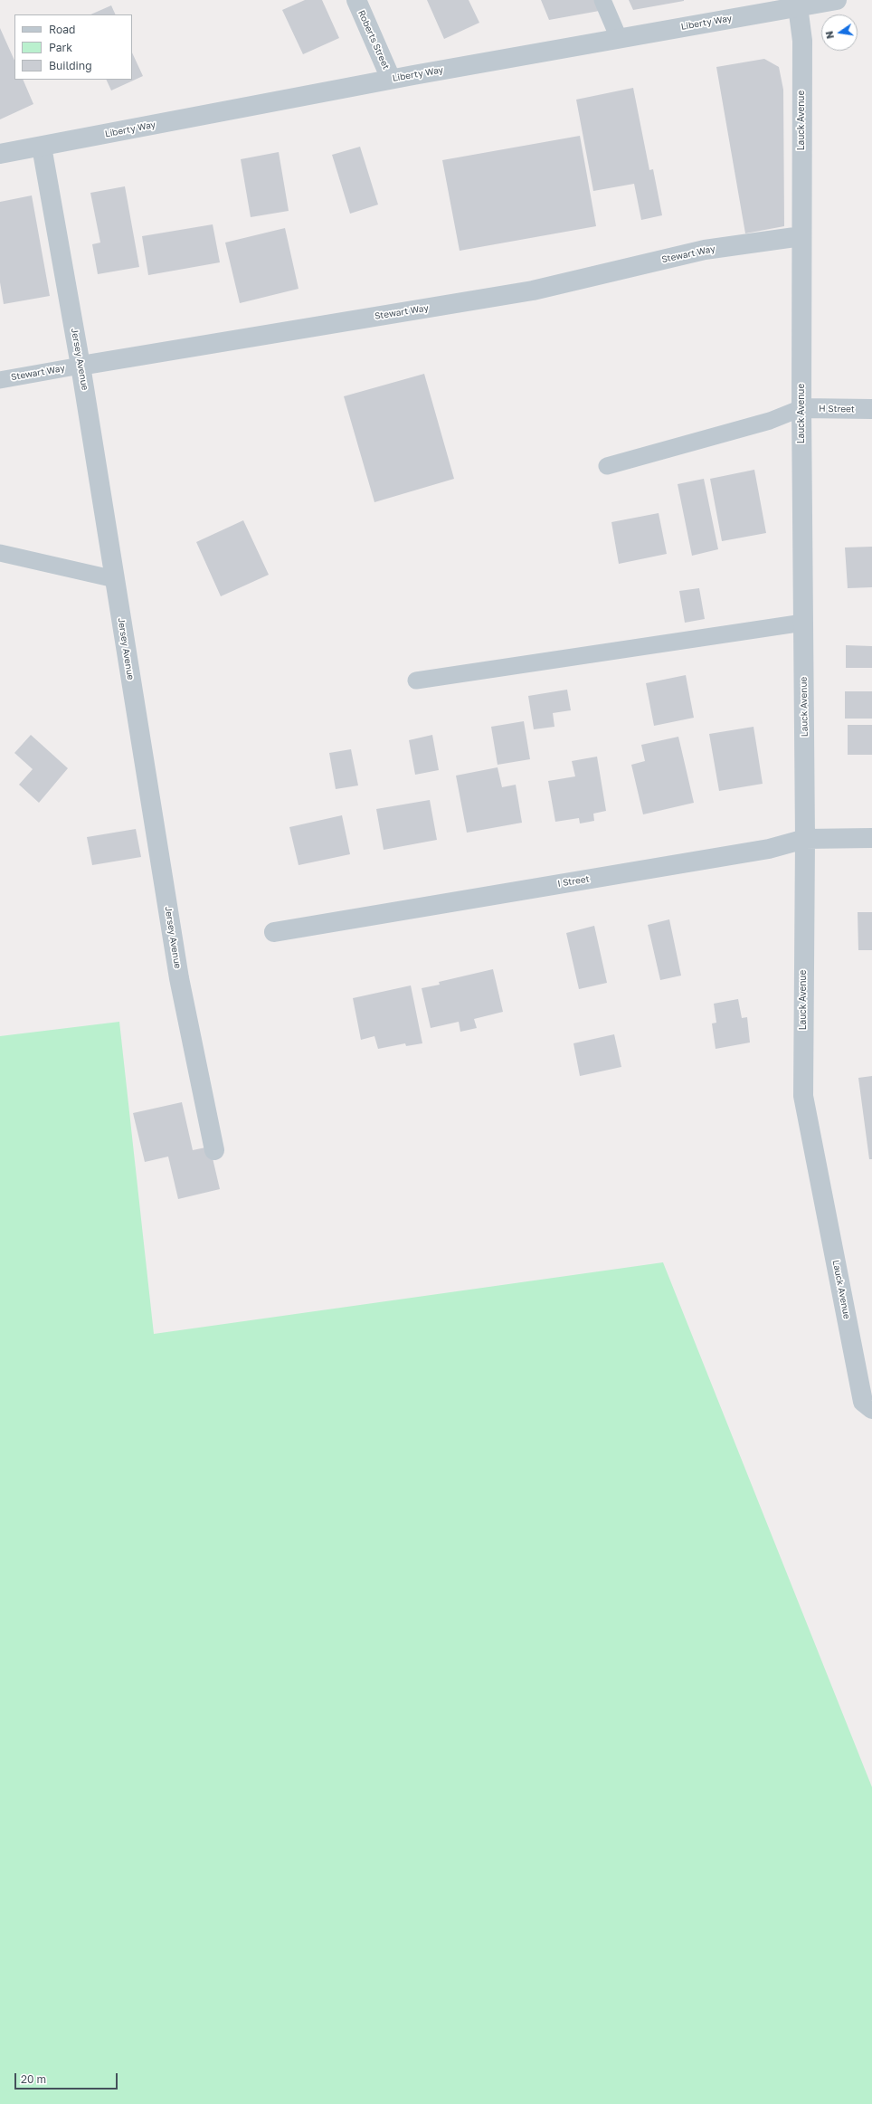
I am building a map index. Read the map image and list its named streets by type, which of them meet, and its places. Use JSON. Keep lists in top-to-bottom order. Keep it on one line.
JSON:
{"streets":{"street":["Liberty Way","Roberts Street","Lauck Avenue","Stewart Way","Jersey Avenue","H Street","I Street"]},"crossings":[["Liberty Way","Roberts Street"],["Liberty Way","Lauck Avenue"],["Liberty Way","Jersey Avenue"],["Lauck Avenue","Stewart Way"],["Lauck Avenue","H Street"],["Lauck Avenue","I Street"],["Stewart Way","Jersey Avenue"]],"legend":["Road","Park","Building"],"scale_bar":"20 m","north":"left"}
